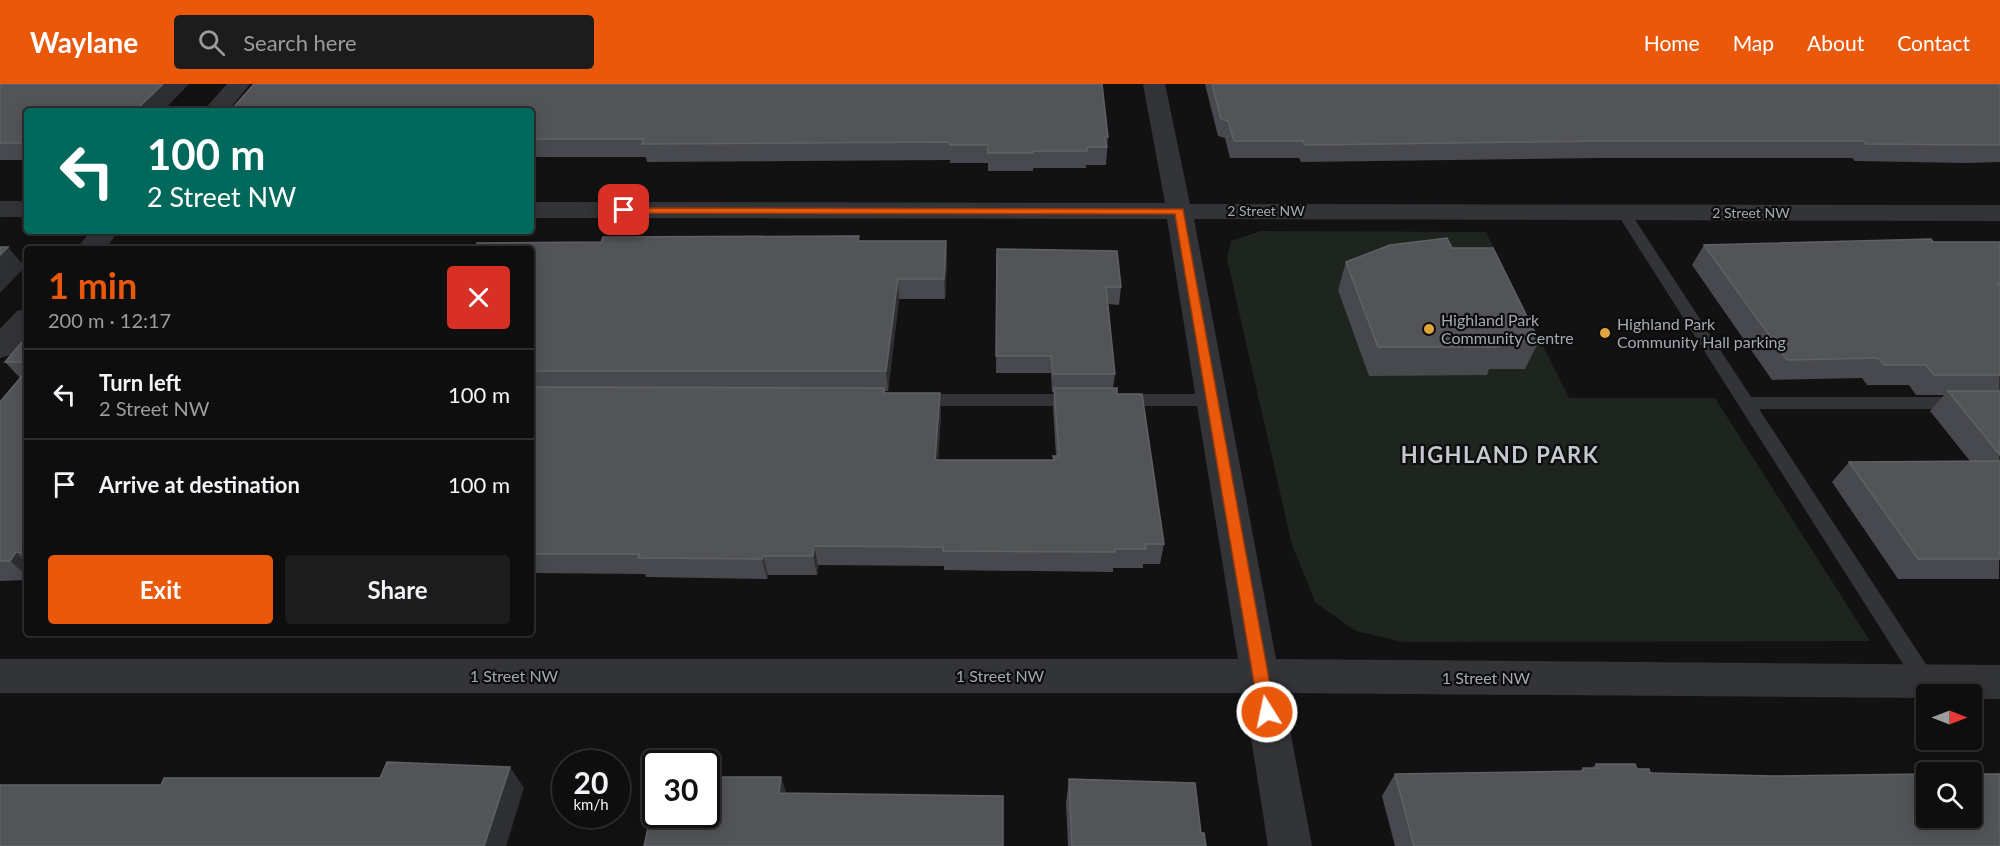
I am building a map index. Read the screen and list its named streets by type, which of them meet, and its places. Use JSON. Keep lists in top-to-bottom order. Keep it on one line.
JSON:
{"streets":{"street":["2 Street NW","1 Street NW"]},"districts":["HIGHLAND PARK"],"places":["Highland Park Community Centre","Highland Park Community Hall parking"],"north":"right","page":{"header":"Waylane","search":"Search here","nav":["Home","Map","About","Contact"],"turn":["100 m","2 Street NW"],"heading":["1 min","200 m · 12:17"],"list":[{"name":"Turn left","note":"2 Street NW","value":"100 m"},{"name":"Arrive at destination","value":"100 m"}],"buttons":["Exit","Share"],"speed":"20 km/h","limit":"30"}}
